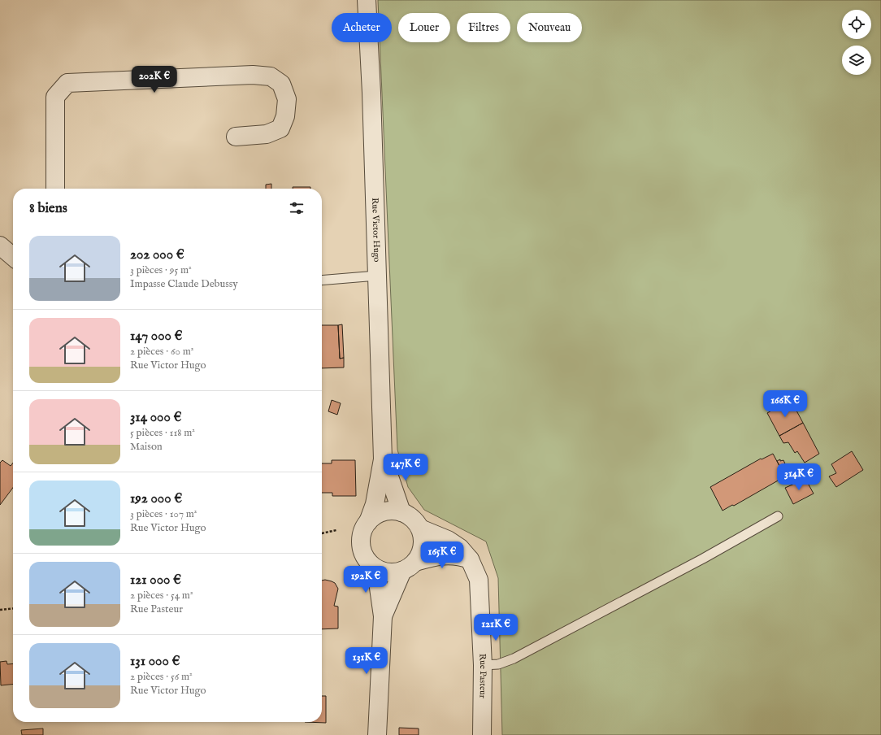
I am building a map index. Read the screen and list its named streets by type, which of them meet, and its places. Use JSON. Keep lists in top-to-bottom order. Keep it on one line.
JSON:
{"streets":{"street":["Rue Victor Hugo","Rue Pasteur"]},"crossings":[["Rue Victor Hugo","Rue Pasteur"]],"page":{"chip":["Acheter","Louer","Filtres","Nouveau"],"price":["202K €","166K €","147K €","314K €","165K €","192K €","121K €","131K €"],"heading":"8 biens","list":[{"name":"202 000 €","note":"3 pièces · 95 m² · Impasse Claude Debussy"},{"name":"147 000 €","note":"2 pièces · 60 m² · Rue Victor Hugo"},{"name":"314 000 €","note":"5 pièces · 118 m² · Maison"},{"name":"192 000 €","note":"3 pièces · 107 m² · Rue Victor Hugo"},{"name":"121 000 €","note":"2 pièces · 54 m² · Rue Pasteur"},{"name":"131 000 €","note":"2 pièces · 56 m² · Rue Victor Hugo"}]}}
